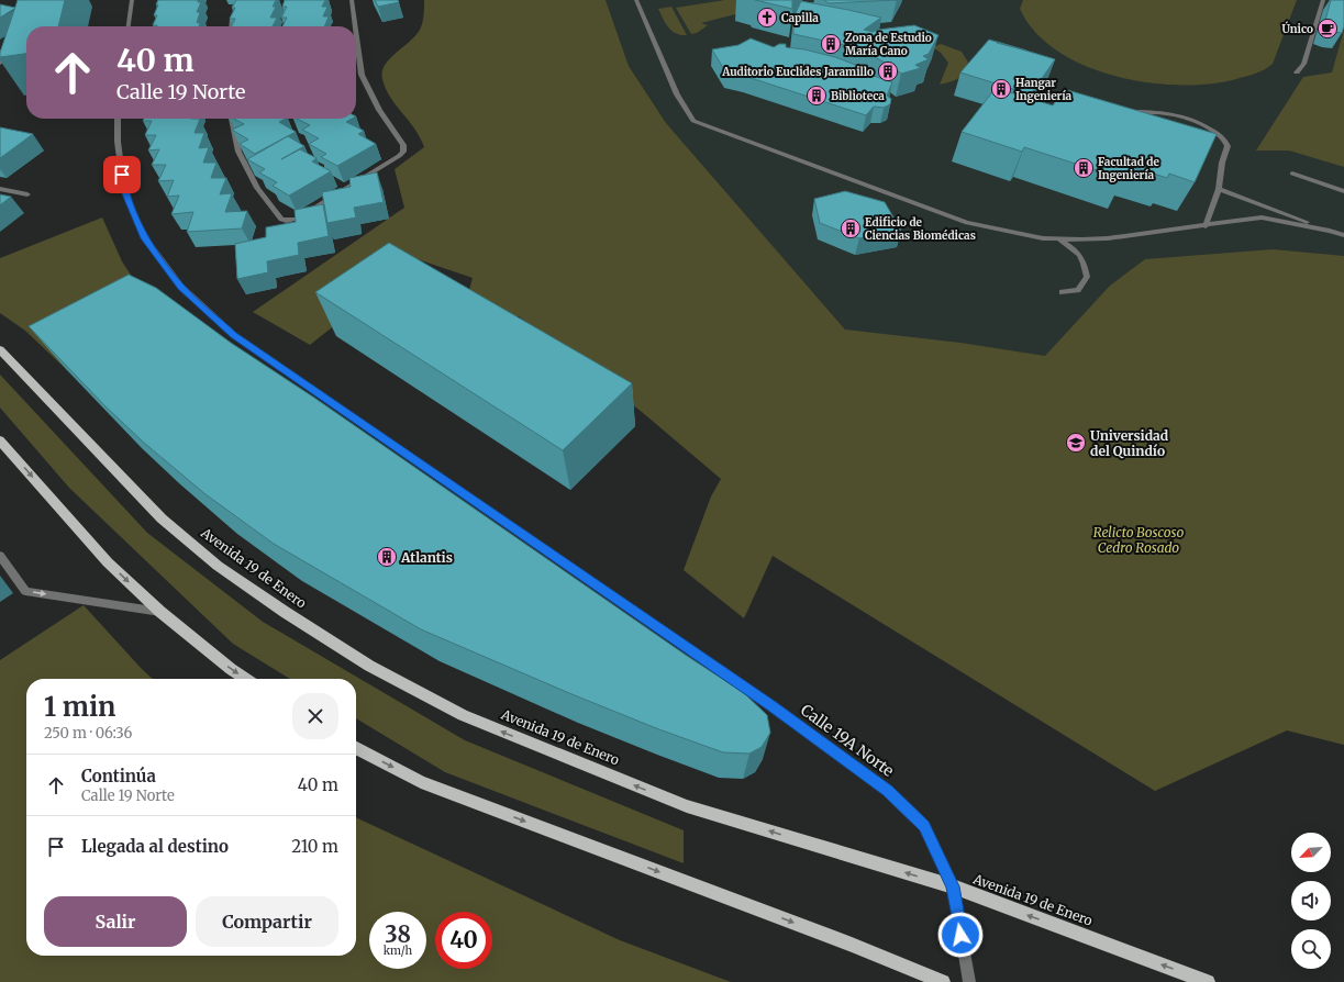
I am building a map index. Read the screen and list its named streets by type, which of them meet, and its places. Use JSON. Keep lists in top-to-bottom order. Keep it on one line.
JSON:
{"streets":{"main road":["Avenida 19 de Enero"],"street":["Calle 19A Norte"]},"crossings":[["Avenida 19 de Enero","Calle 19A Norte"]],"parks":["Relicto Boscoso Cedro Rosado"],"places":{"church":["Capilla"],"cafe":["Único"],"building":["Zona de Estudio María Cano","Auditorio Euclides Jaramillo","Hangar Ingeniería","Biblioteca","Facultad de Ingeniería","Edificio de Ciencias Biomédicas","Atlantis"],"school or university":["Universidad del Quindío"]},"north":"bottom left","page":{"turn":["40 m","Calle 19 Norte"],"heading":["1 min","250 m · 06:36"],"list":[{"name":"Continúa","note":"Calle 19 Norte","value":"40 m"},{"name":"Llegada al destino","value":"210 m"}],"buttons":["Salir","Compartir"],"speed":"38 km/h","limit":"40"}}
